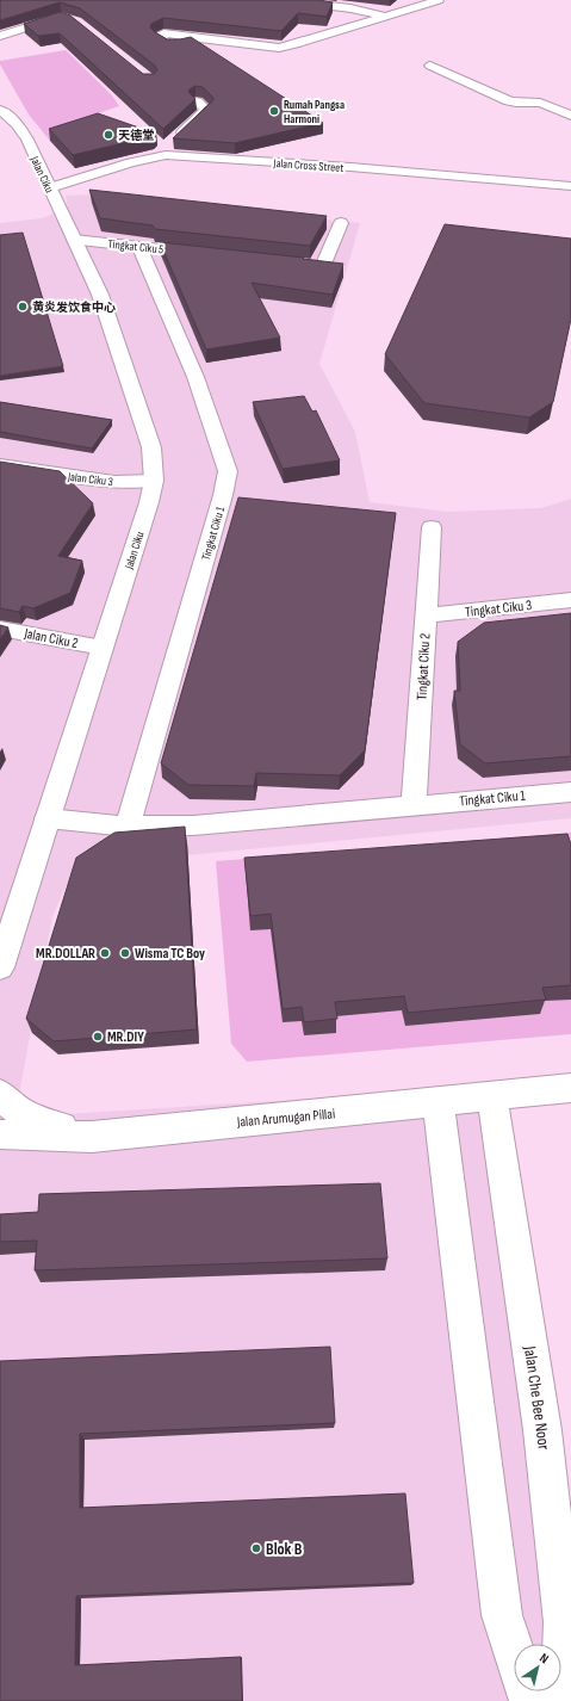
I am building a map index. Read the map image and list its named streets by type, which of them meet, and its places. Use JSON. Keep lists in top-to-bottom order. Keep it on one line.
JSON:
{"streets":{"street":["Jalan Cross Street","Jalan Ciku","Tingkat Ciku 5","Jalan Ciku 3","Tingkat Ciku 1","Tingkat Ciku 3","Jalan Ciku 2","Tingkat Ciku 2","Jalan Arumugan Pillai","Jalan Che Bee Noor"]},"crossings":[["Jalan Cross Street","Jalan Ciku"],["Jalan Ciku","Tingkat Ciku 5"],["Jalan Ciku","Jalan Ciku 3"],["Jalan Ciku","Tingkat Ciku 1"],["Jalan Ciku","Jalan Ciku 2"],["Tingkat Ciku 5","Tingkat Ciku 1"],["Tingkat Ciku 1","Tingkat Ciku 2"],["Tingkat Ciku 3","Tingkat Ciku 2"],["Jalan Arumugan Pillai","Jalan Che Bee Noor"]],"places":["Rumah Pangsa Harmoni","天德堂","黄炎发饮食中心","MR.DOLLAR","Wisma TC Boy","MR.DIY","Blok B"],"north":"top right"}
